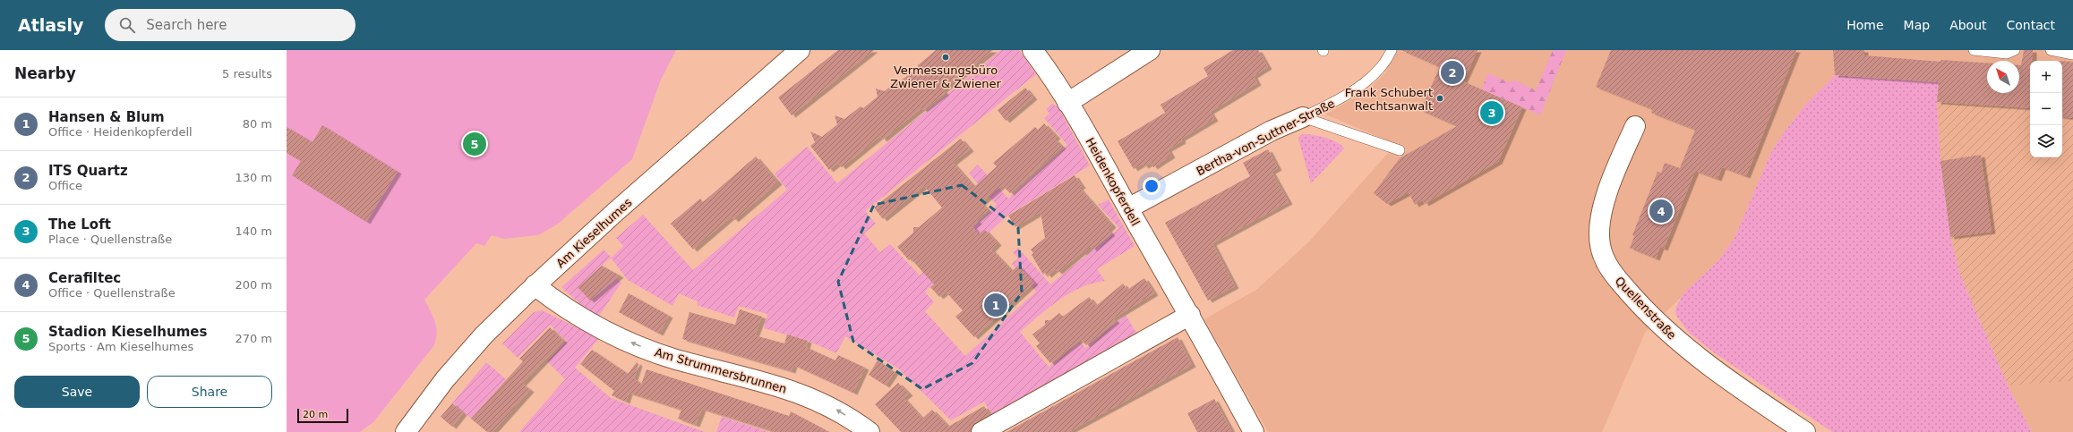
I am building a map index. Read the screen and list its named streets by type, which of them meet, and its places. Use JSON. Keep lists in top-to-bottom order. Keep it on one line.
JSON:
{"streets":{"street":["Bertha-von-Suttner-Straße","Heidenkopferdell","Am Kieselhumes","Quellenstraße","Am Strummersbrunnen"]},"crossings":[["Bertha-von-Suttner-Straße","Heidenkopferdell"],["Am Kieselhumes","Am Strummersbrunnen"]],"one_way":["Am Strummersbrunnen"],"places":["Vermessungsbüro Zwiener & Zwiener","Frank Schubert Rechtsanwalt"],"scale_bar":"20 m","north":"top left","page":{"header":"Atlasly","search":"Search here","nav":["Home","Map","About","Contact"],"heading":["Nearby","5 results"],"pins":["2","3","5","4","1"],"map_buttons":["+","−"],"list":[{"mark":"1","name":"Hansen & Blum","note":"Office · Heidenkopferdell","value":"80 m"},{"mark":"2","name":"ITS Quartz","note":"Office","value":"130 m"},{"mark":"3","name":"The Loft","note":"Place · Quellenstraße","value":"140 m"},{"mark":"4","name":"Cerafiltec","note":"Office · Quellenstraße","value":"200 m"},{"mark":"5","name":"Stadion Kieselhumes","note":"Sports · Am Kieselhumes","value":"270 m"}],"buttons":["Save","Share"],"scale":"20 m"}}
